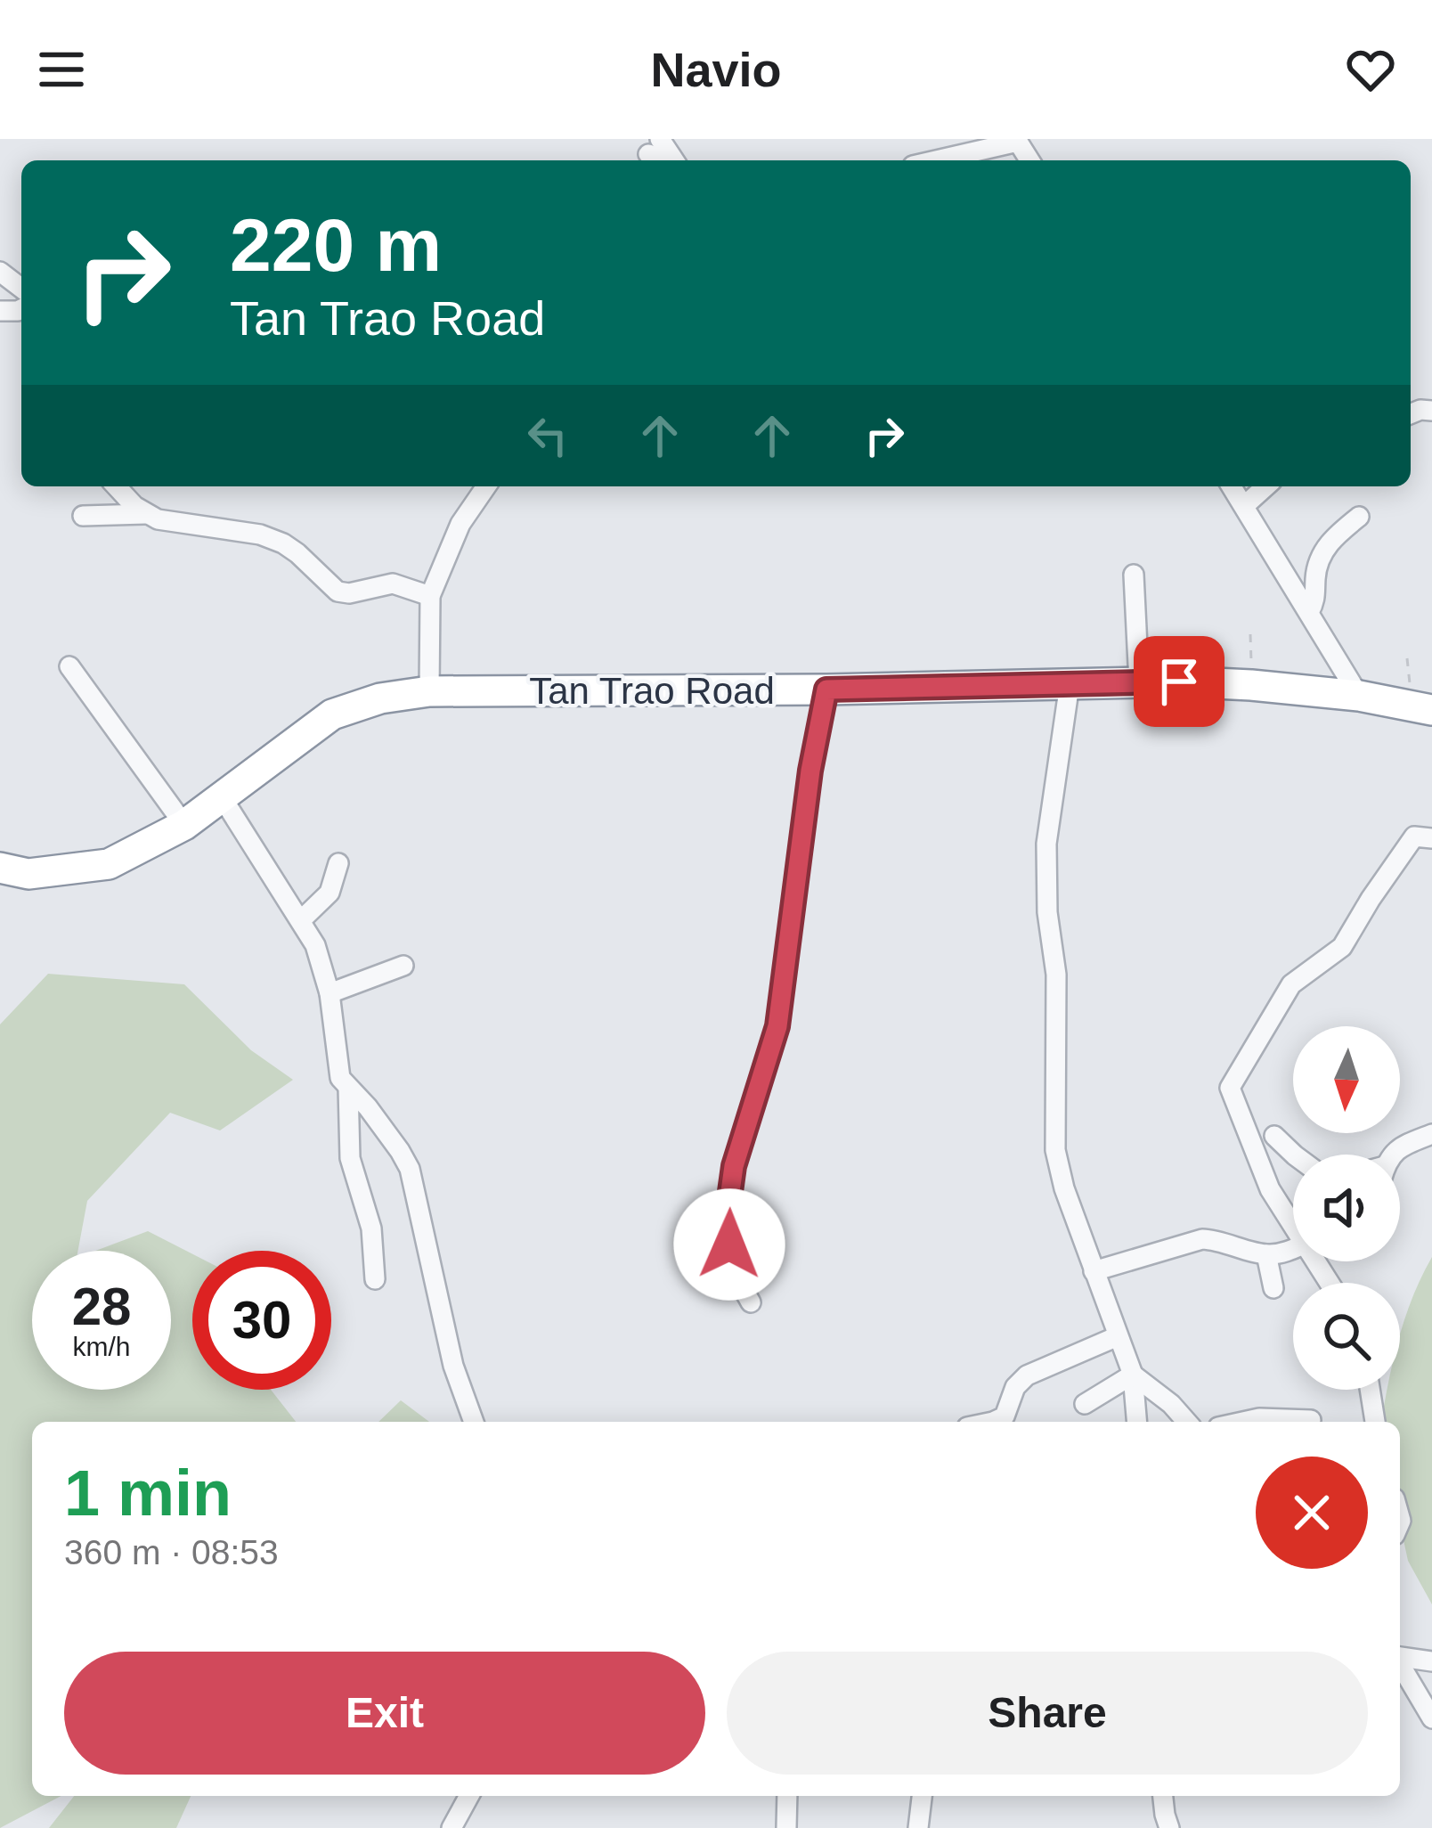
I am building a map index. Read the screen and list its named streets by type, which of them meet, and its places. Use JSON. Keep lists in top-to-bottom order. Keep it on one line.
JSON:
{"streets":{"highway":["Tan Trao Road"]},"north":"bottom","page":{"header":"Navio","turn":["220 m","Tan Trao Road"],"speed":"28 km/h","limit":"30","heading":["1 min","360 m · 08:53"],"buttons":["Exit","Share"]}}
